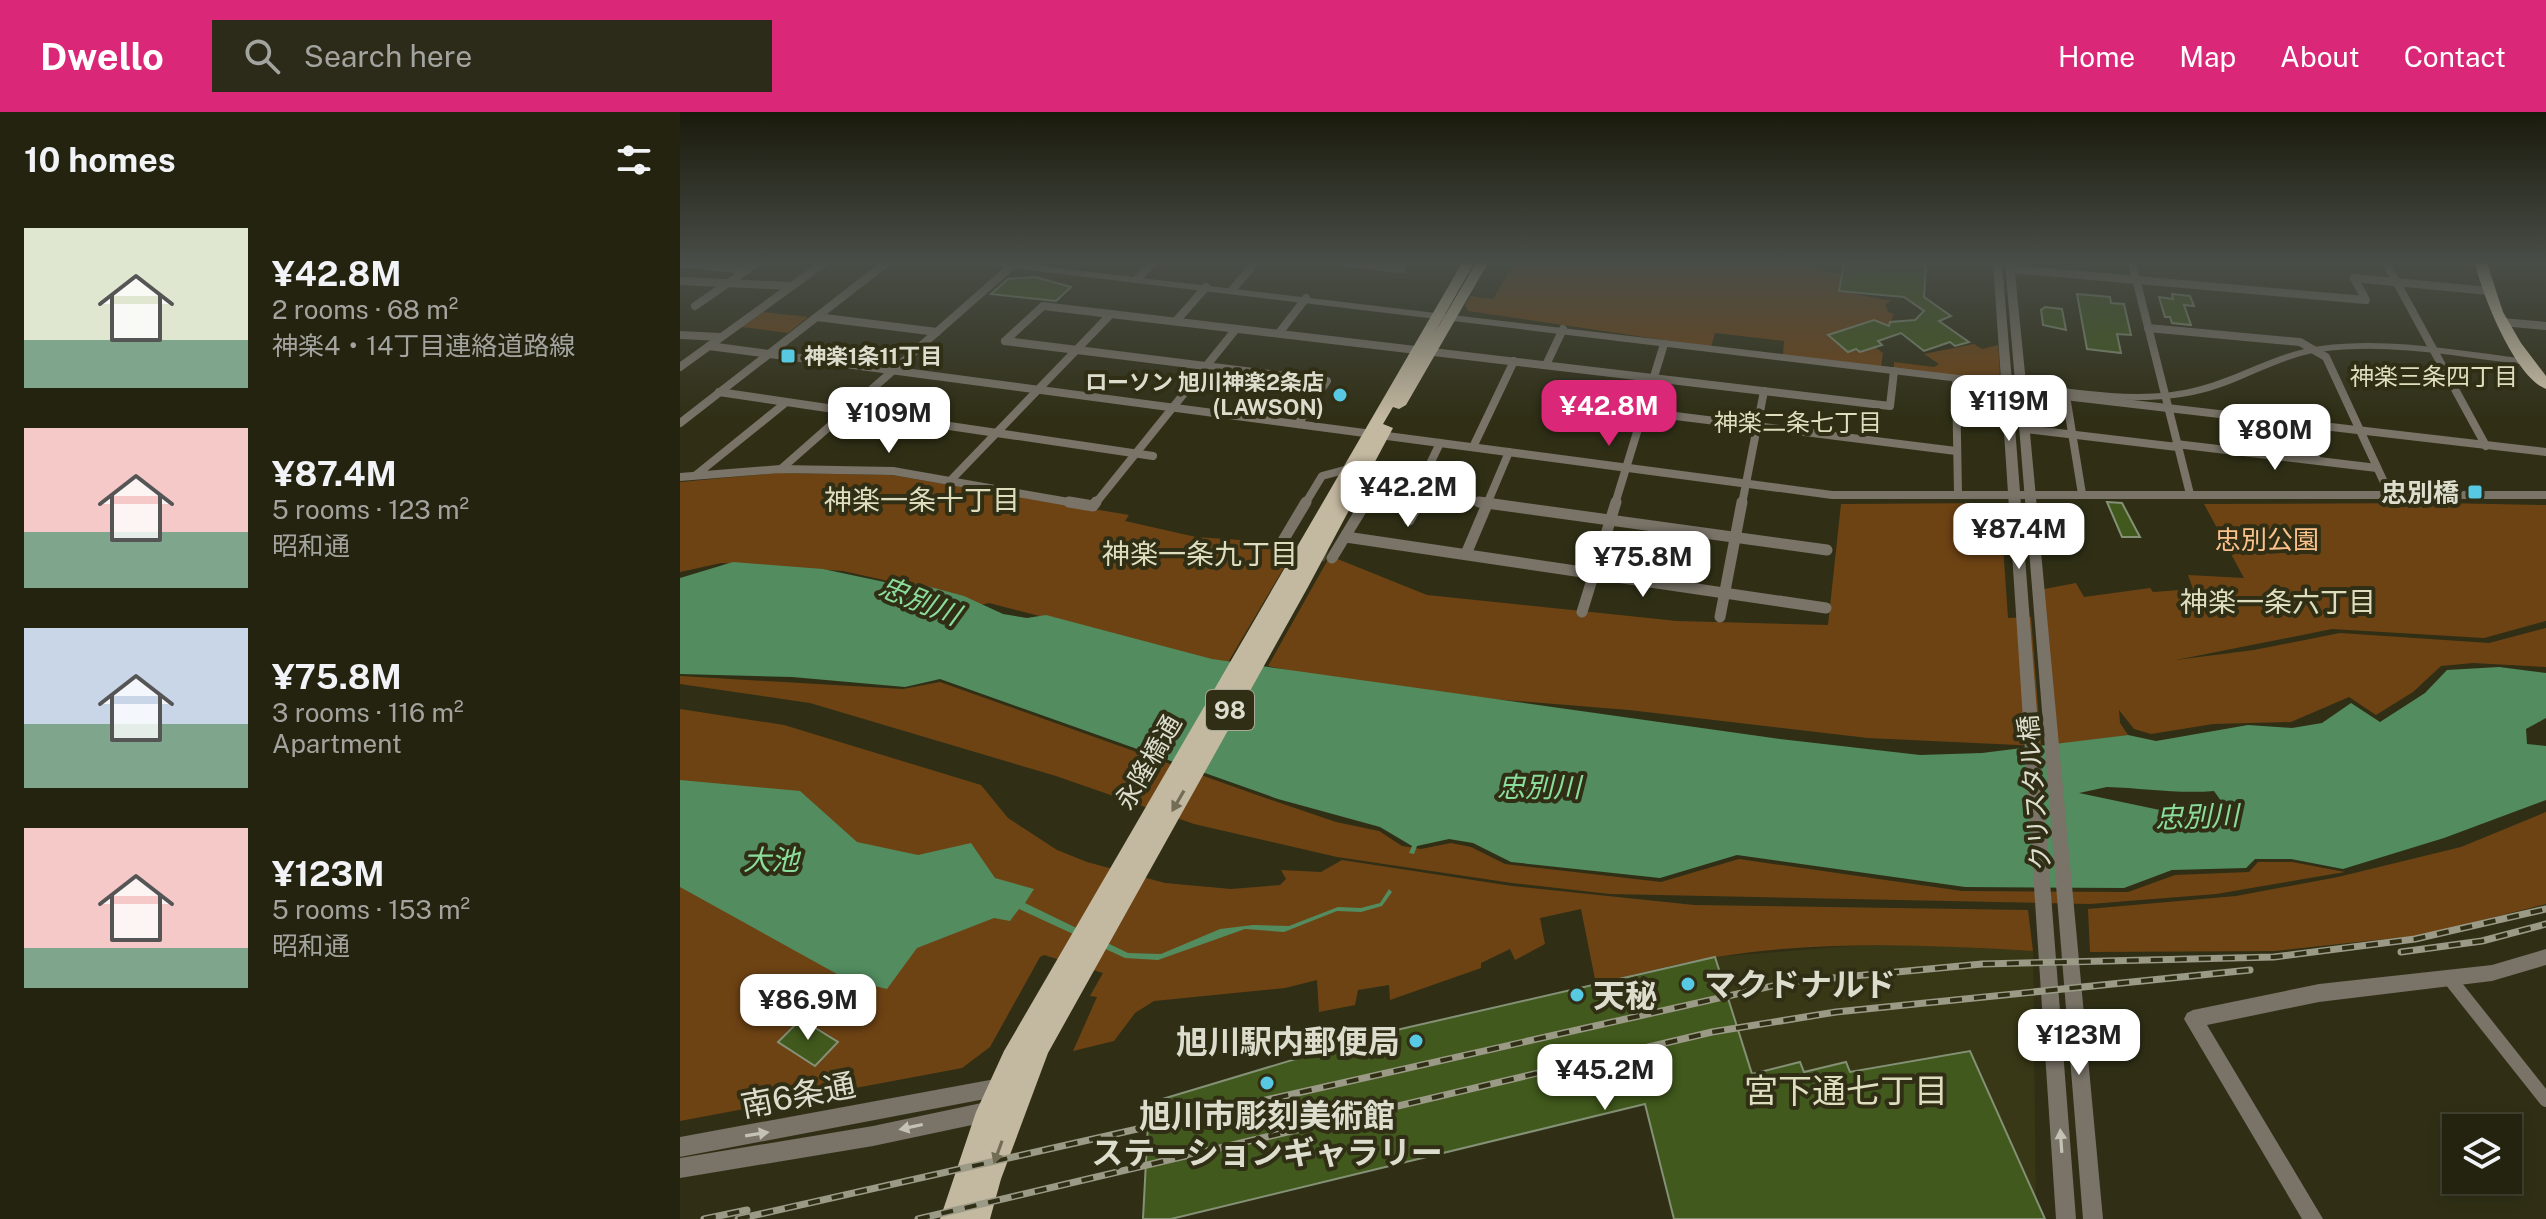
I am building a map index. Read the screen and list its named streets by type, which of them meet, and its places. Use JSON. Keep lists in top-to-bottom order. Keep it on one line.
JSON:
{"streets":{"main road":["98","永隆橋通"],"street":["クリスタル橋","南6条通"]},"crossings":[["永隆橋通","南6条通"]],"districts":["神楽三条四丁目","神楽二条七丁目","神楽一条十丁目","神楽一条九丁目","神楽一条六丁目","宮下通七丁目"],"water":["忠別川","大池"],"parks":["忠別公園"],"places":{"transit":["神楽1条11丁目","忠別橋"],"other":["ローソン 旭川神楽2条店 (LAWSON)","マクドナルド","天秘","旭川駅内郵便局","旭川市彫刻美術館 ステーションギャラリー"]},"page":{"header":"Dwello","search":"Search here","nav":["Home","Map","About","Contact"],"heading":"10 homes","list":[{"name":"¥42.8M","note":"2 rooms · 68 m² · 神楽4・14丁目連絡道路線"},{"name":"¥87.4M","note":"5 rooms · 123 m² · 昭和通"},{"name":"¥75.8M","note":"3 rooms · 116 m² · Apartment"},{"name":"¥123M","note":"5 rooms · 153 m² · 昭和通"}],"price":["¥119M","¥42.8M","¥109M","¥80M","¥42.2M","¥87.4M","¥75.8M","¥86.9M","¥123M","¥45.2M"]}}
